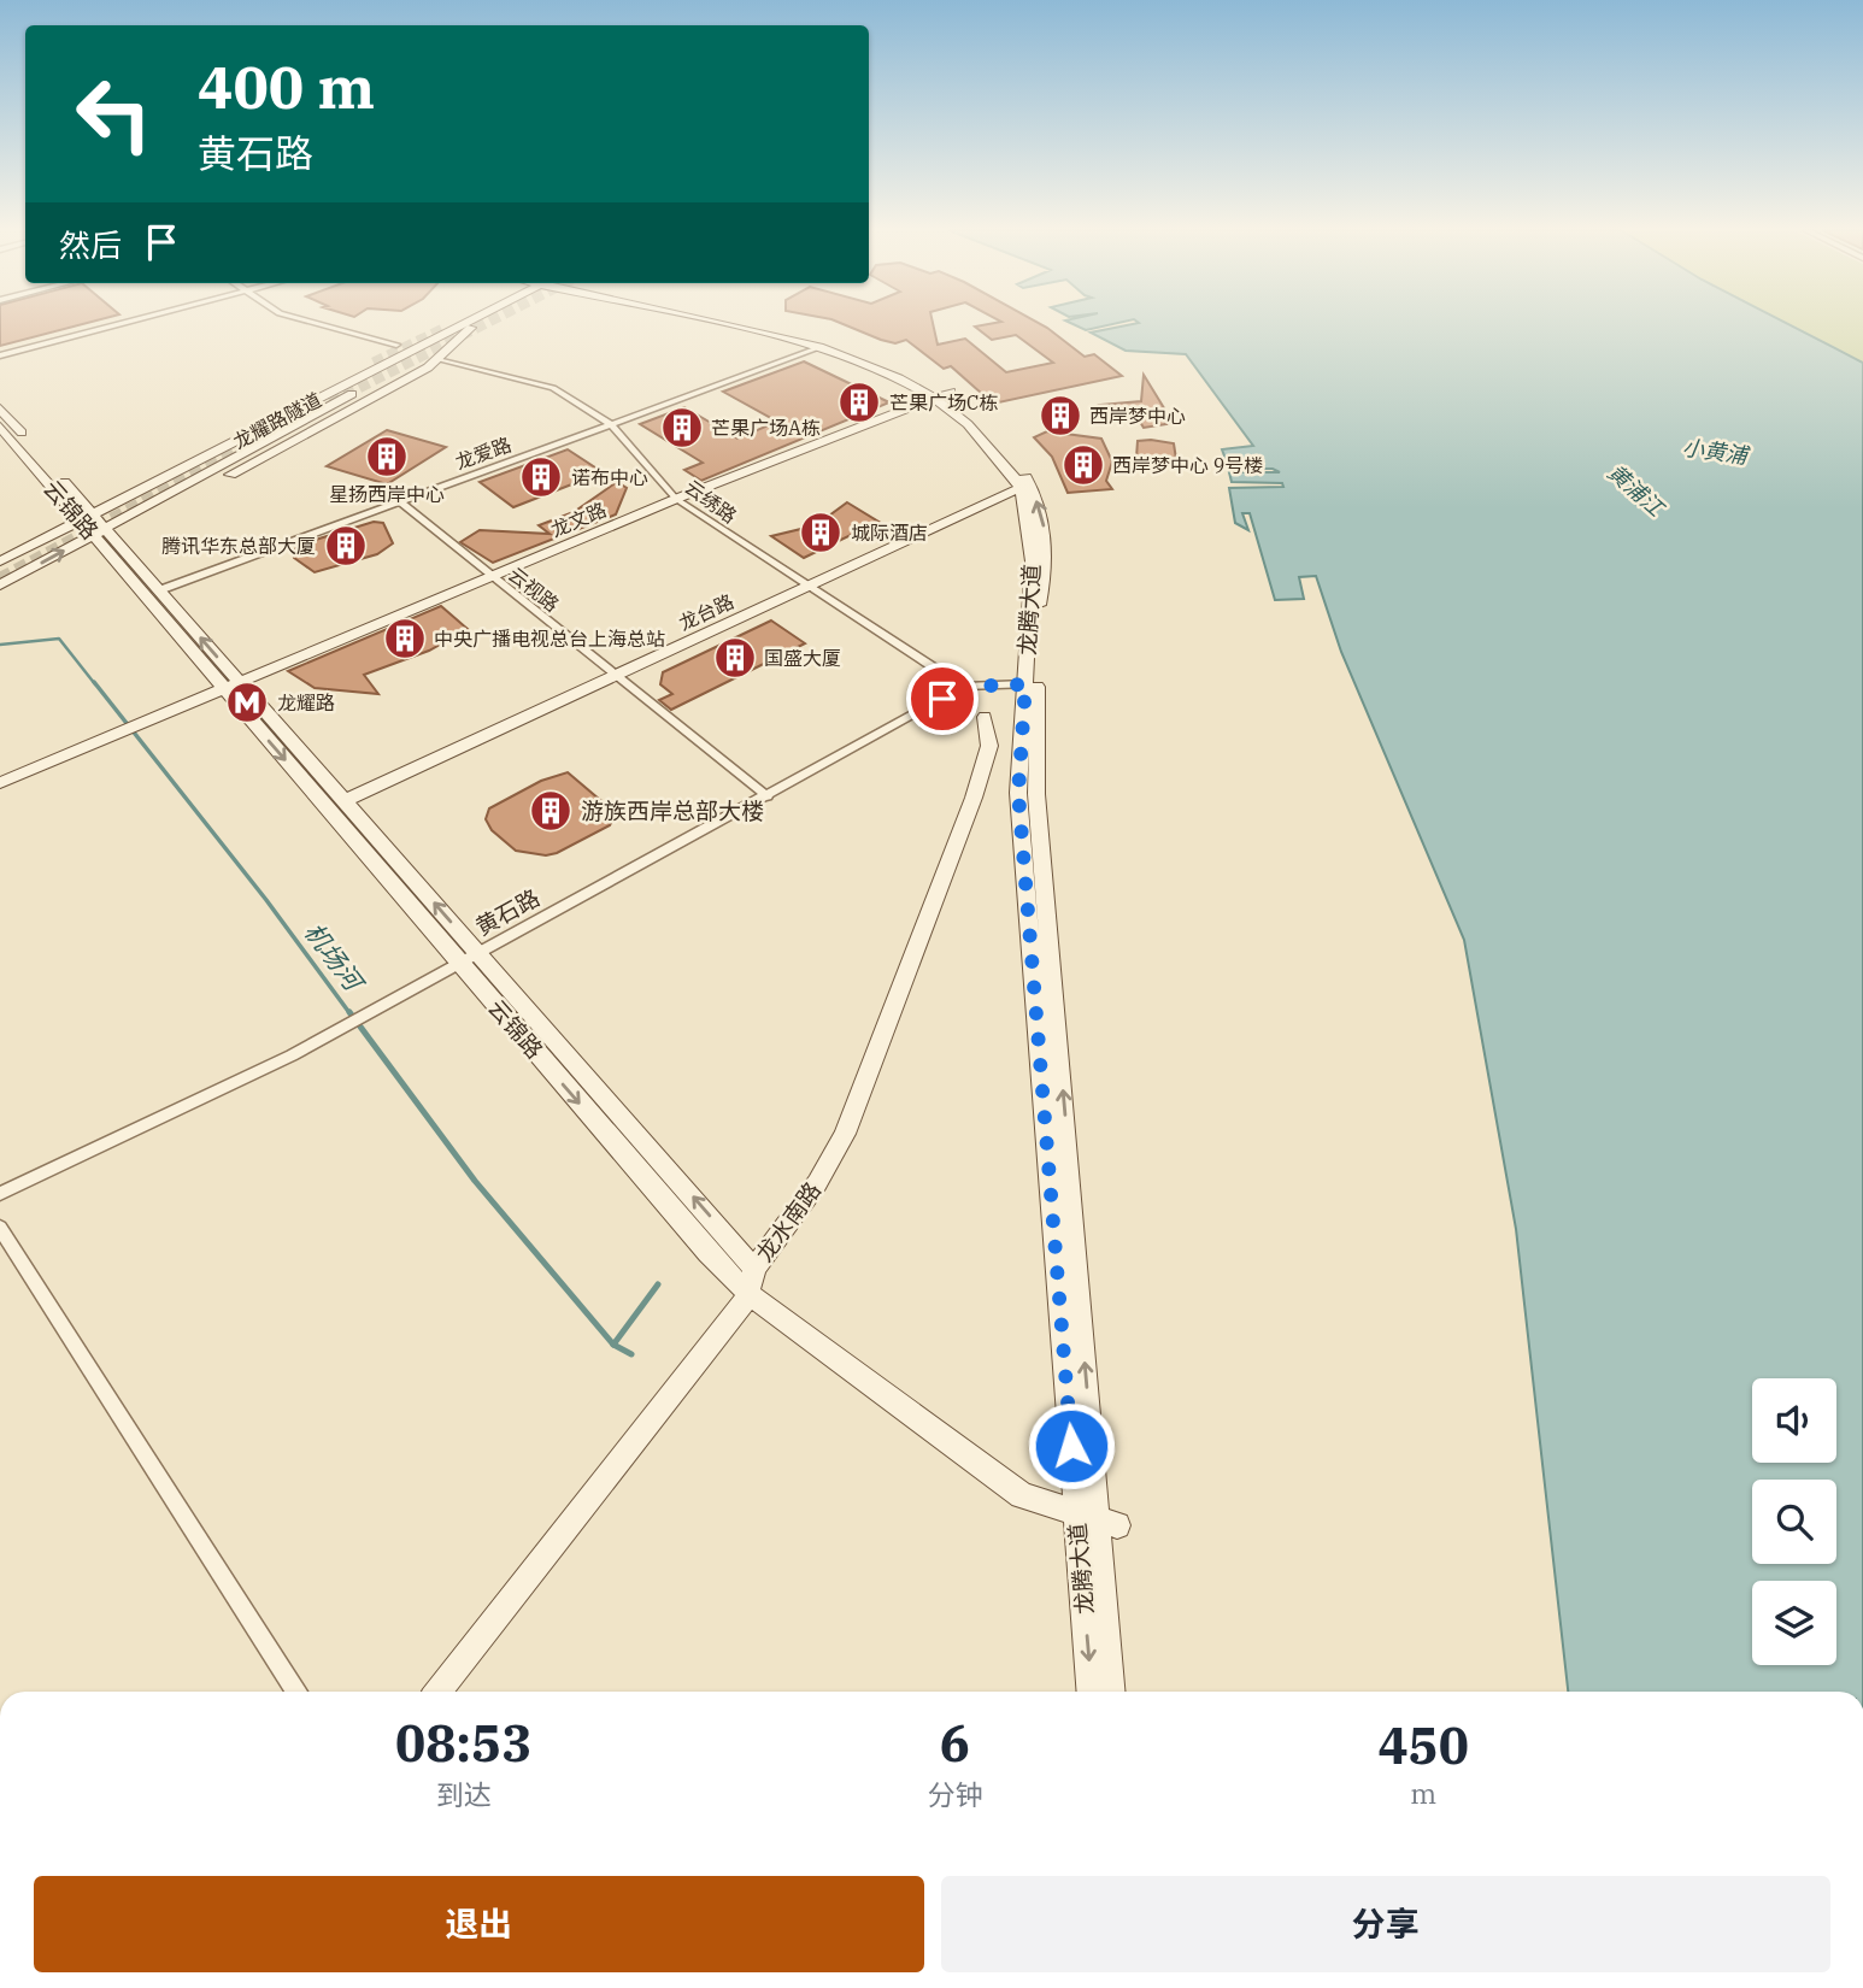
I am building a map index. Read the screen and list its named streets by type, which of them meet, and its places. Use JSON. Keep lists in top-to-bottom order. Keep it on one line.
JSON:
{"streets":{"main road":["龙耀路隧道","云锦路","龙文路","龙腾大道","龙台路","龙水南路"],"street":["龙爱路","云绣路","云视路","黄石路"]},"crossings":[["龙耀路隧道","云锦路"],["龙爱路","云绣路"],["龙爱路","云锦路"],["龙爱路","云视路"],["龙爱路","龙腾大道"],["云绣路","龙文路"],["云绣路","龙台路"],["云绣路","黄石路"],["云锦路","龙文路"],["云锦路","龙腾大道"],["云锦路","龙台路"],["云锦路","黄石路"],["云锦路","龙水南路"],["龙文路","云视路"],["龙文路","龙腾大道"],["云视路","龙台路"],["云视路","黄石路"],["龙腾大道","龙台路"],["龙腾大道","黄石路"]],"water":["小黄浦","黄浦江","机场河"],"places":{"building":["芒果广场C栋","西岸梦中心","芒果广场A栋","星扬西岸中心","西岸梦中心 9号楼","诺布中心","城际酒店","腾讯华东总部大厦","中央广播电视总台上海总站","国盛大厦","游族西岸总部大楼"],"metro station":["龙耀路"]},"page":{"turn":["400 m","黄石路"],"then":"然后","eta":["08:53","到达","6","分钟","450","m"],"buttons":["退出","分享"]}}
